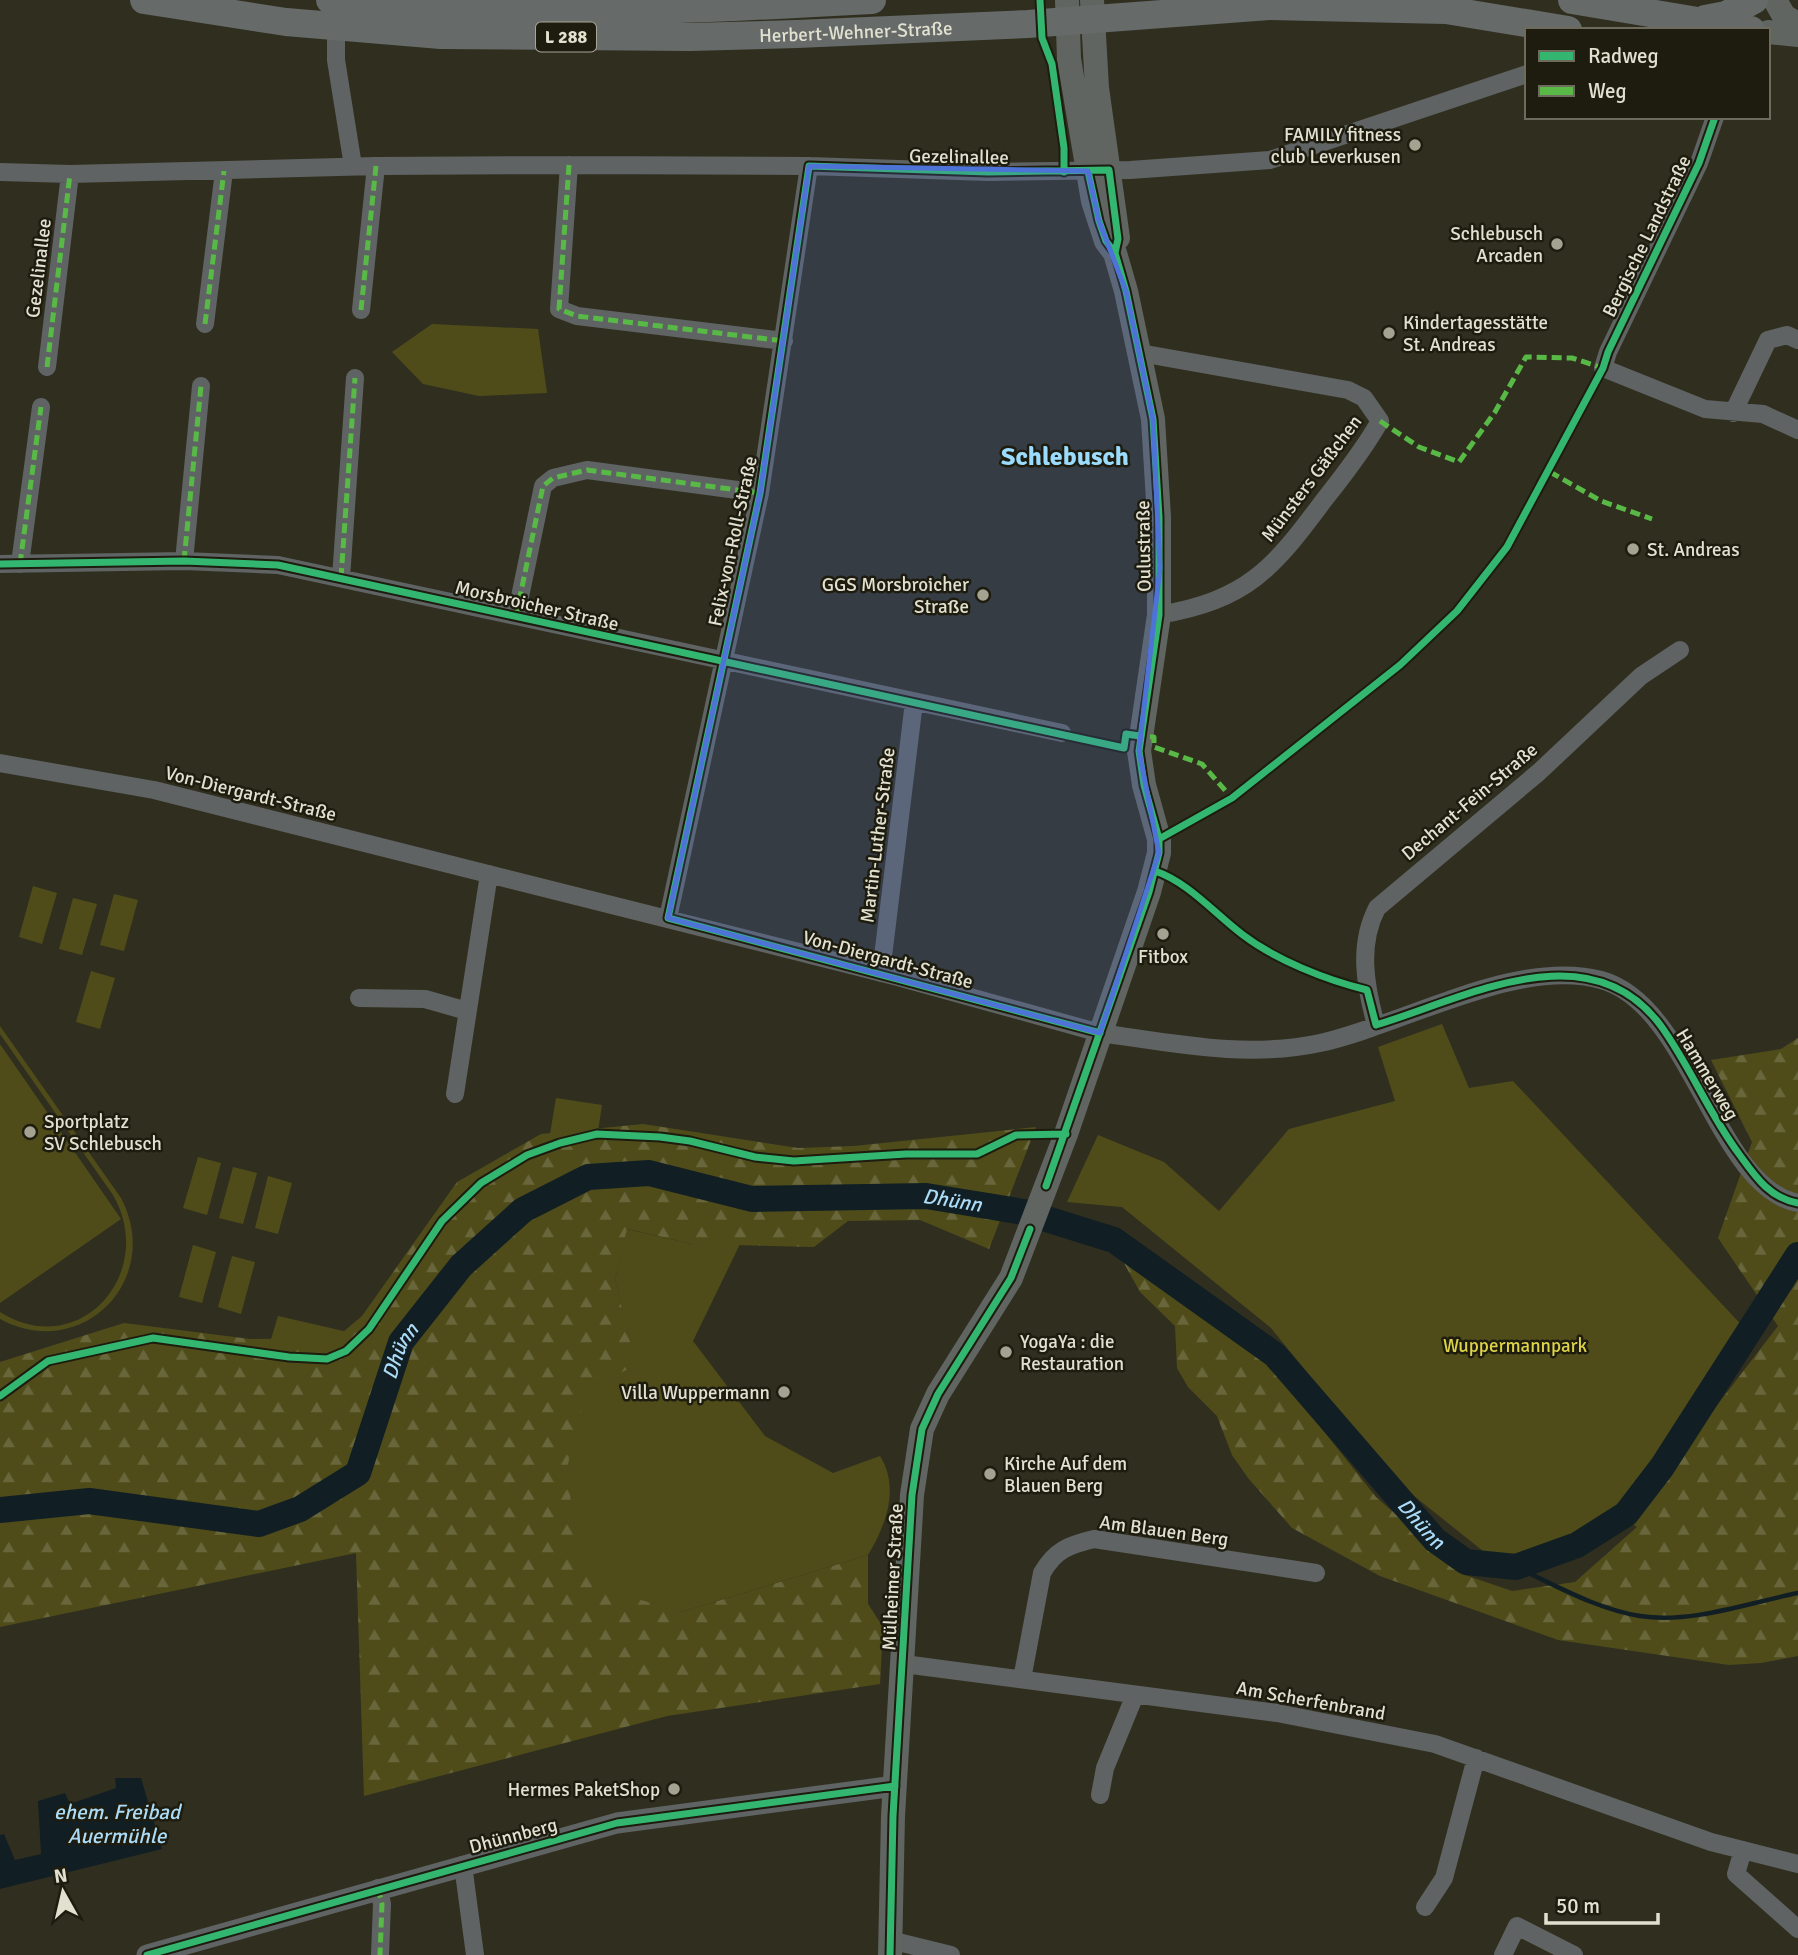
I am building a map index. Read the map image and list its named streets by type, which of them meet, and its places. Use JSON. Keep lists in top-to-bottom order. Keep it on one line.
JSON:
{"streets":{"main road":["Herbert-Wehner-Straße","L 288","Oulustraße","Mülheimer Straße"],"street":["Gezelinallee","Bergische Landstraße","Münsters Gäßchen","Felix-von-Roll-Straße","Morsbroicher Straße","Von-Diergardt-Straße","Dechant-Fein-Straße","Martin-Luther-Straße","Hammerweg","Am Blauen Berg","Am Scherfenbrand","Dhünnberg"]},"crossings":[["Herbert-Wehner-Straße","Oulustraße"],["Gezelinallee","Felix-von-Roll-Straße"],["Gezelinallee","Oulustraße"],["Münsters Gäßchen","Oulustraße"],["Felix-von-Roll-Straße","Morsbroicher Straße"],["Felix-von-Roll-Straße","Von-Diergardt-Straße"],["Oulustraße","Von-Diergardt-Straße"],["Oulustraße","Hammerweg"],["Oulustraße","Mülheimer Straße"],["Morsbroicher Straße","Martin-Luther-Straße"],["Von-Diergardt-Straße","Martin-Luther-Straße"],["Von-Diergardt-Straße","Hammerweg"],["Von-Diergardt-Straße","Mülheimer Straße"],["Dechant-Fein-Straße","Hammerweg"],["Hammerweg","Mülheimer Straße"],["Am Blauen Berg","Am Scherfenbrand"],["Mülheimer Straße","Am Scherfenbrand"],["Mülheimer Straße","Dhünnberg"]],"districts":["Schlebusch"],"water":["Dhünn","ehem. Freibad Auermühle"],"parks":["Wuppermannpark"],"places":["FAMILY fitness club Leverkusen","Schlebusch Arcaden","Kindertagesstätte St. Andreas","St. Andreas","GGS Morsbroicher Straße","Fitbox","Sportplatz SV Schlebusch","YogaYa : die Restauration","Villa Wuppermann","Kirche Auf dem Blauen Berg","Hermes PaketShop"],"legend":["Radweg","Weg"],"scale_bar":"50 m","north":"top"}
